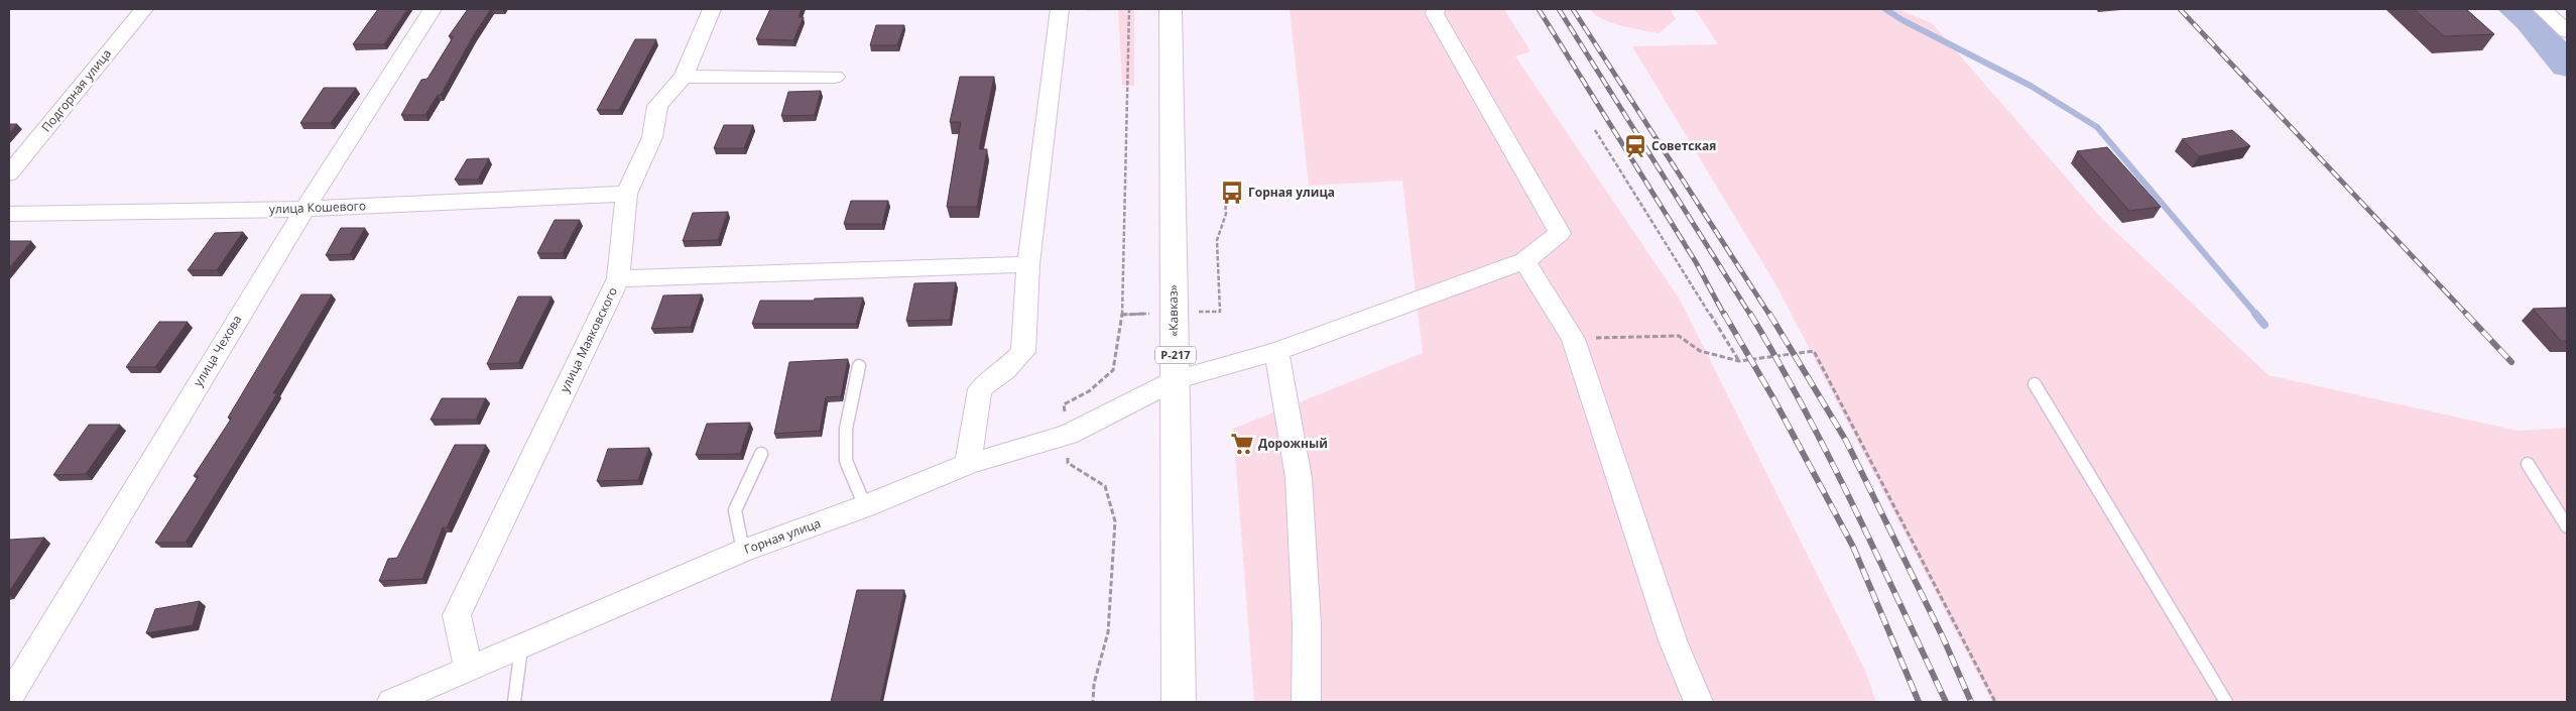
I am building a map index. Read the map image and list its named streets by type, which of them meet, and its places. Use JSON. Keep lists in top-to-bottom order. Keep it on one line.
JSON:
{"streets":{"highway":["«Кавказ»","Р-217"],"street":["Подгорная улица","улица Кошевого","улица Маяковского","улица Чехова","Горная улица"]},"crossings":[["улица Кошевого","улица Маяковского"],["улица Кошевого","улица Чехова"],["«Кавказ»","Горная улица"],["улица Маяковского","Горная улица"]],"places":{"station":["Советская"],"bus stop":["Горная улица"],"supermarket":["Дорожный"]}}
